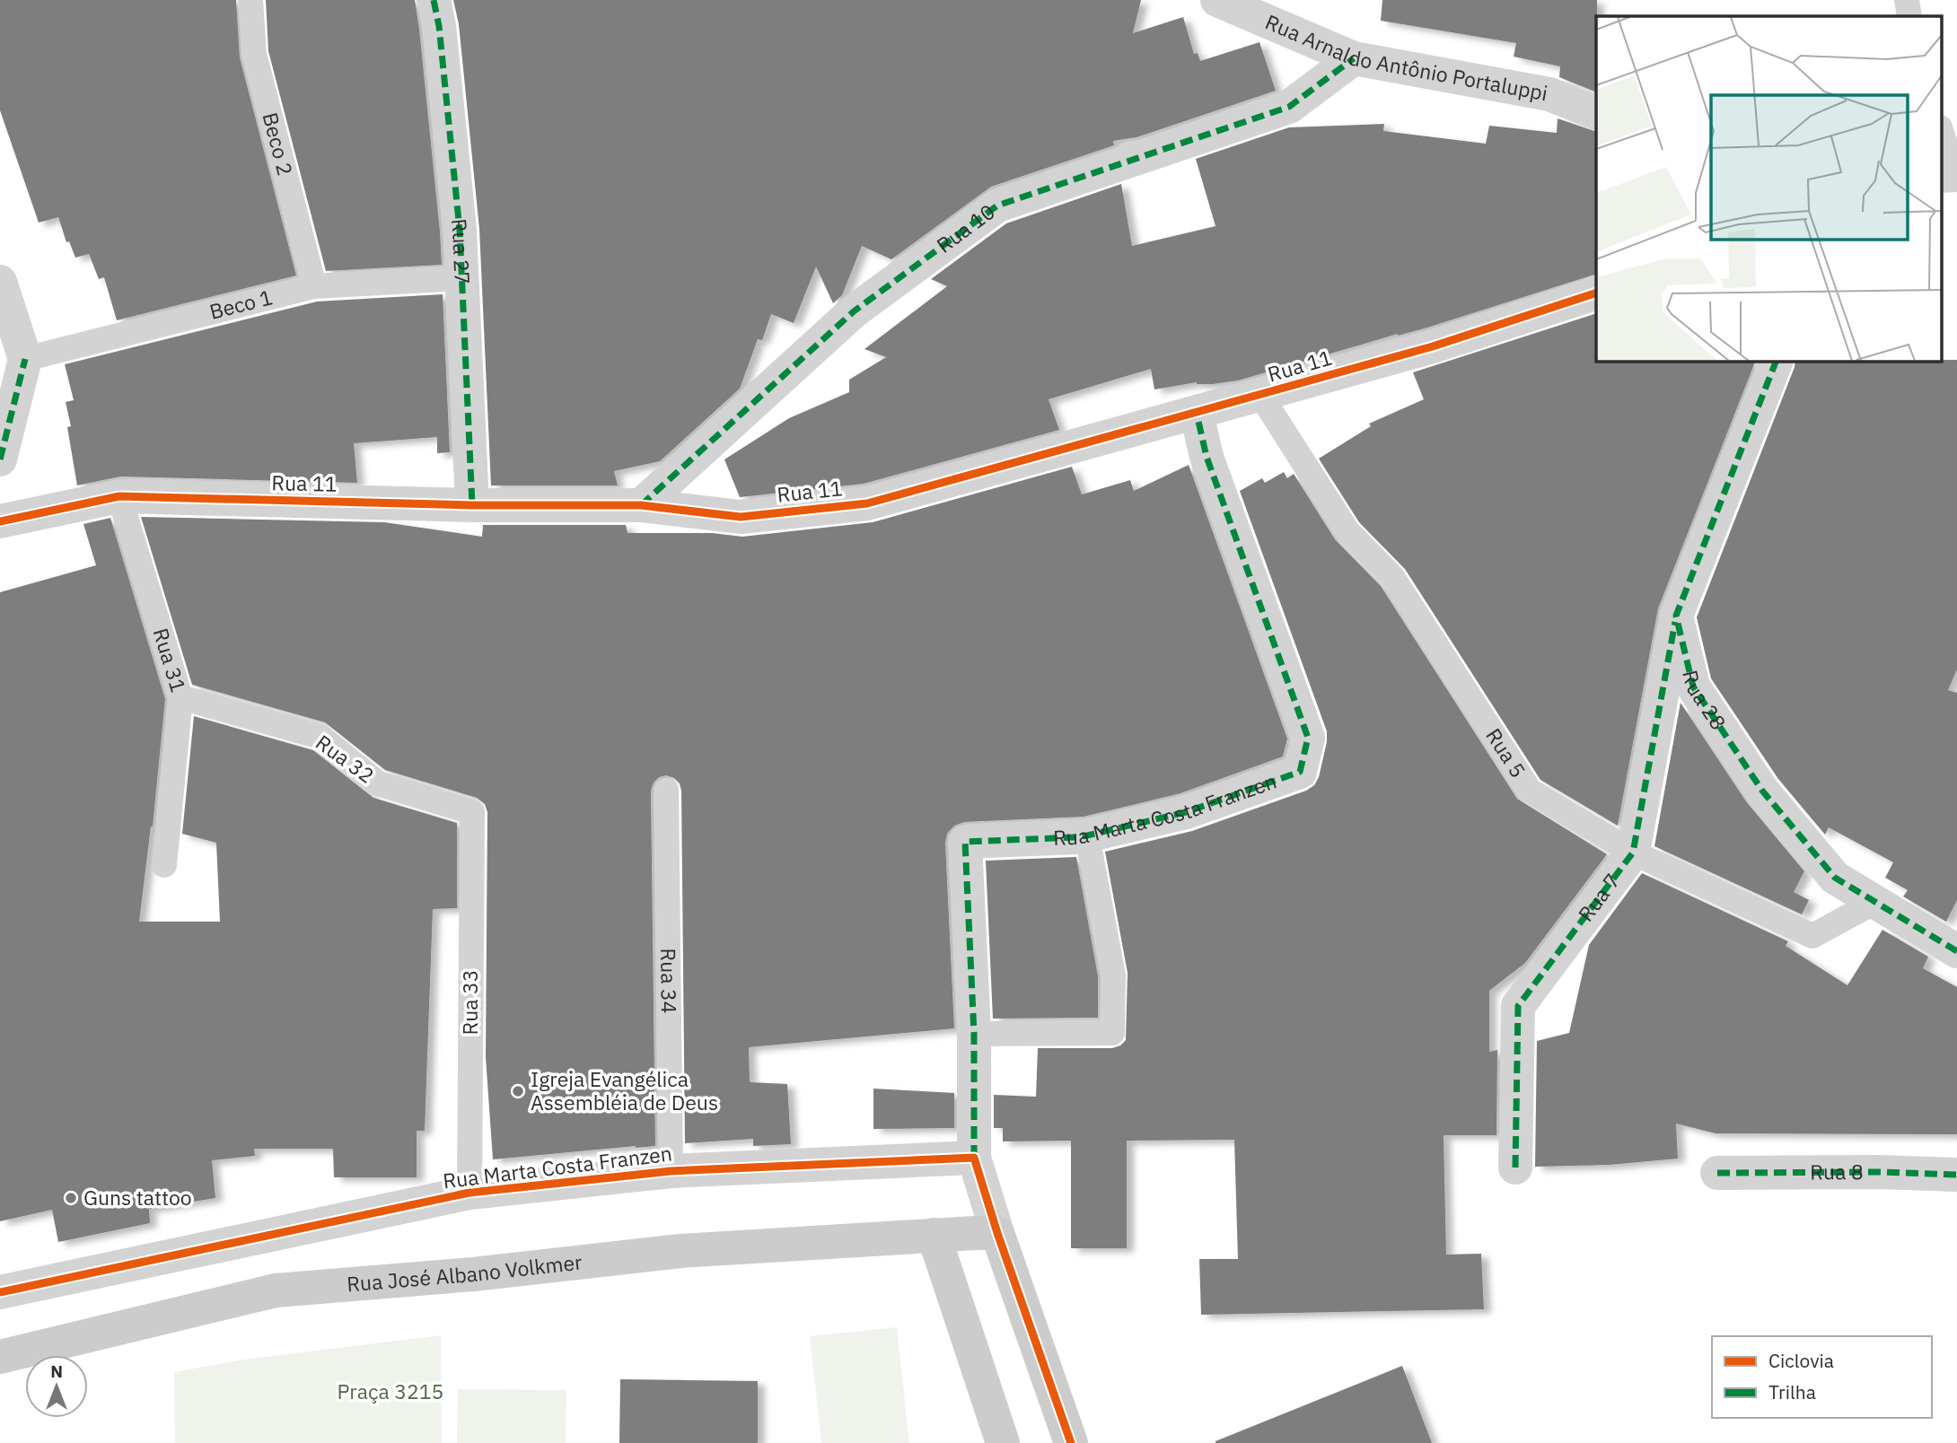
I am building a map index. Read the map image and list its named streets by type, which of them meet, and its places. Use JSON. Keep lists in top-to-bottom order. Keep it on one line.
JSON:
{"streets":{"street":["Rua Arnaldo Antônio Portaluppi","Rua 10","Rua 27","Rua 11","Rua 28","Rua Marta Costa Franzen","Rua 7","Rua 8","Rua José Albano Volkmer"],"lane":["Beco 2","Beco 1","Rua 31","Rua 5","Rua 32","Rua 34","Rua 33"]},"crossings":[["Rua Arnaldo Antônio Portaluppi","Rua 10"],["Beco 2","Beco 1"],["Rua 10","Rua 11"],["Rua 27","Beco 1"],["Rua 27","Rua 11"],["Rua 11","Rua 31"],["Rua 11","Rua 5"],["Rua 11","Rua Marta Costa Franzen"],["Rua 31","Rua 32"],["Rua 28","Rua 5"],["Rua 28","Rua 7"],["Rua 5","Rua 7"],["Rua 32","Rua 33"],["Rua Marta Costa Franzen","Rua 34"],["Rua Marta Costa Franzen","Rua 33"],["Rua Marta Costa Franzen","Rua José Albano Volkmer"]],"parks":["Praça 3215"],"places":["Igreja Evangélica Assembléia de Deus","Guns tattoo"],"legend":["Ciclovia","Trilha"],"north":"top"}
